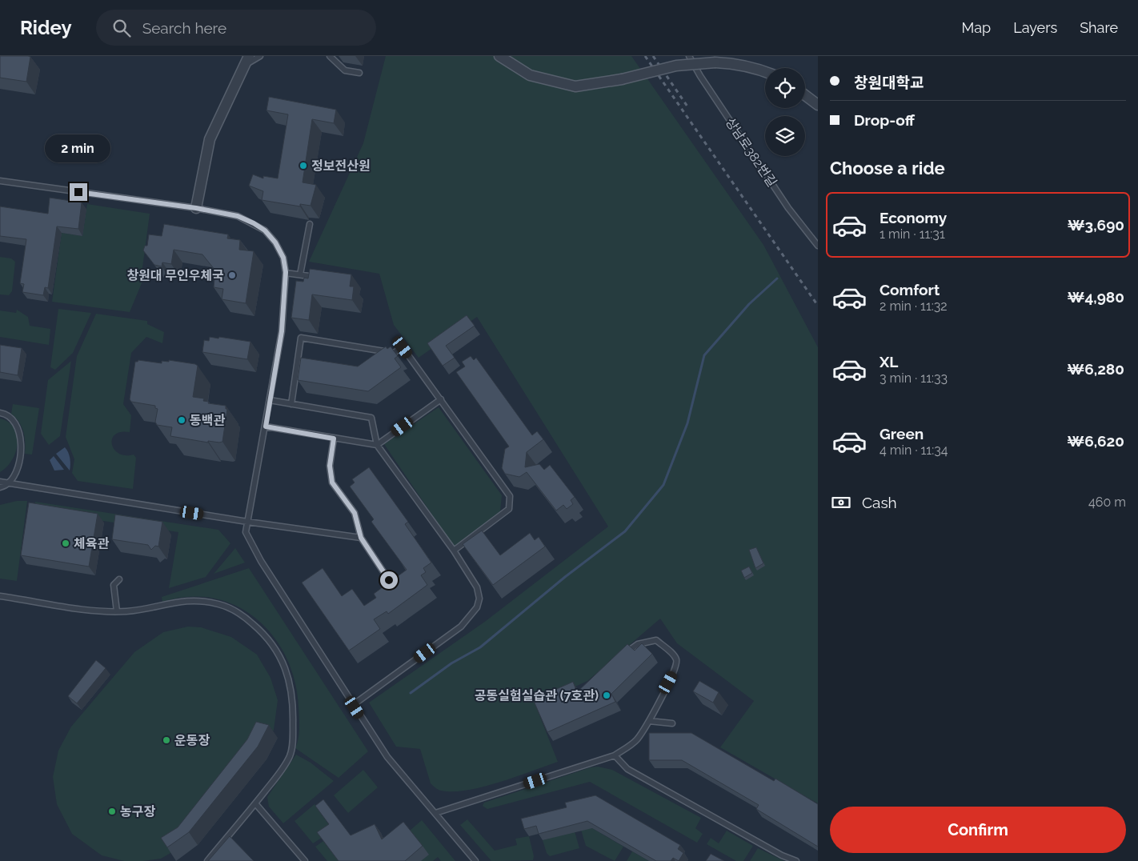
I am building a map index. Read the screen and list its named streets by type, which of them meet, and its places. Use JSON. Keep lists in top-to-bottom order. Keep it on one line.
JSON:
{"streets":{"lane":["상남로382번길"]},"places":["정보전산원","창원대 무인우체국","동백관","체육관","공동실험실습관 (7호관)","운동장","농구장"],"page":{"header":"Ridey","search":"Search here","nav":["Map","Layers","Share"],"banner":["창원대학교","Drop-off"],"bubble":"2 min","heading":"Choose a ride","list":[{"name":"Economy","note":"1 min · 11:31","value":"₩3,690"},{"name":"Comfort","note":"2 min · 11:32","value":"₩4,980"},{"name":"XL","note":"3 min · 11:33","value":"₩6,280"},{"name":"Green","note":"4 min · 11:34","value":"₩6,620"}],"pay":["Cash","460 m"],"buttons":"Confirm"}}
